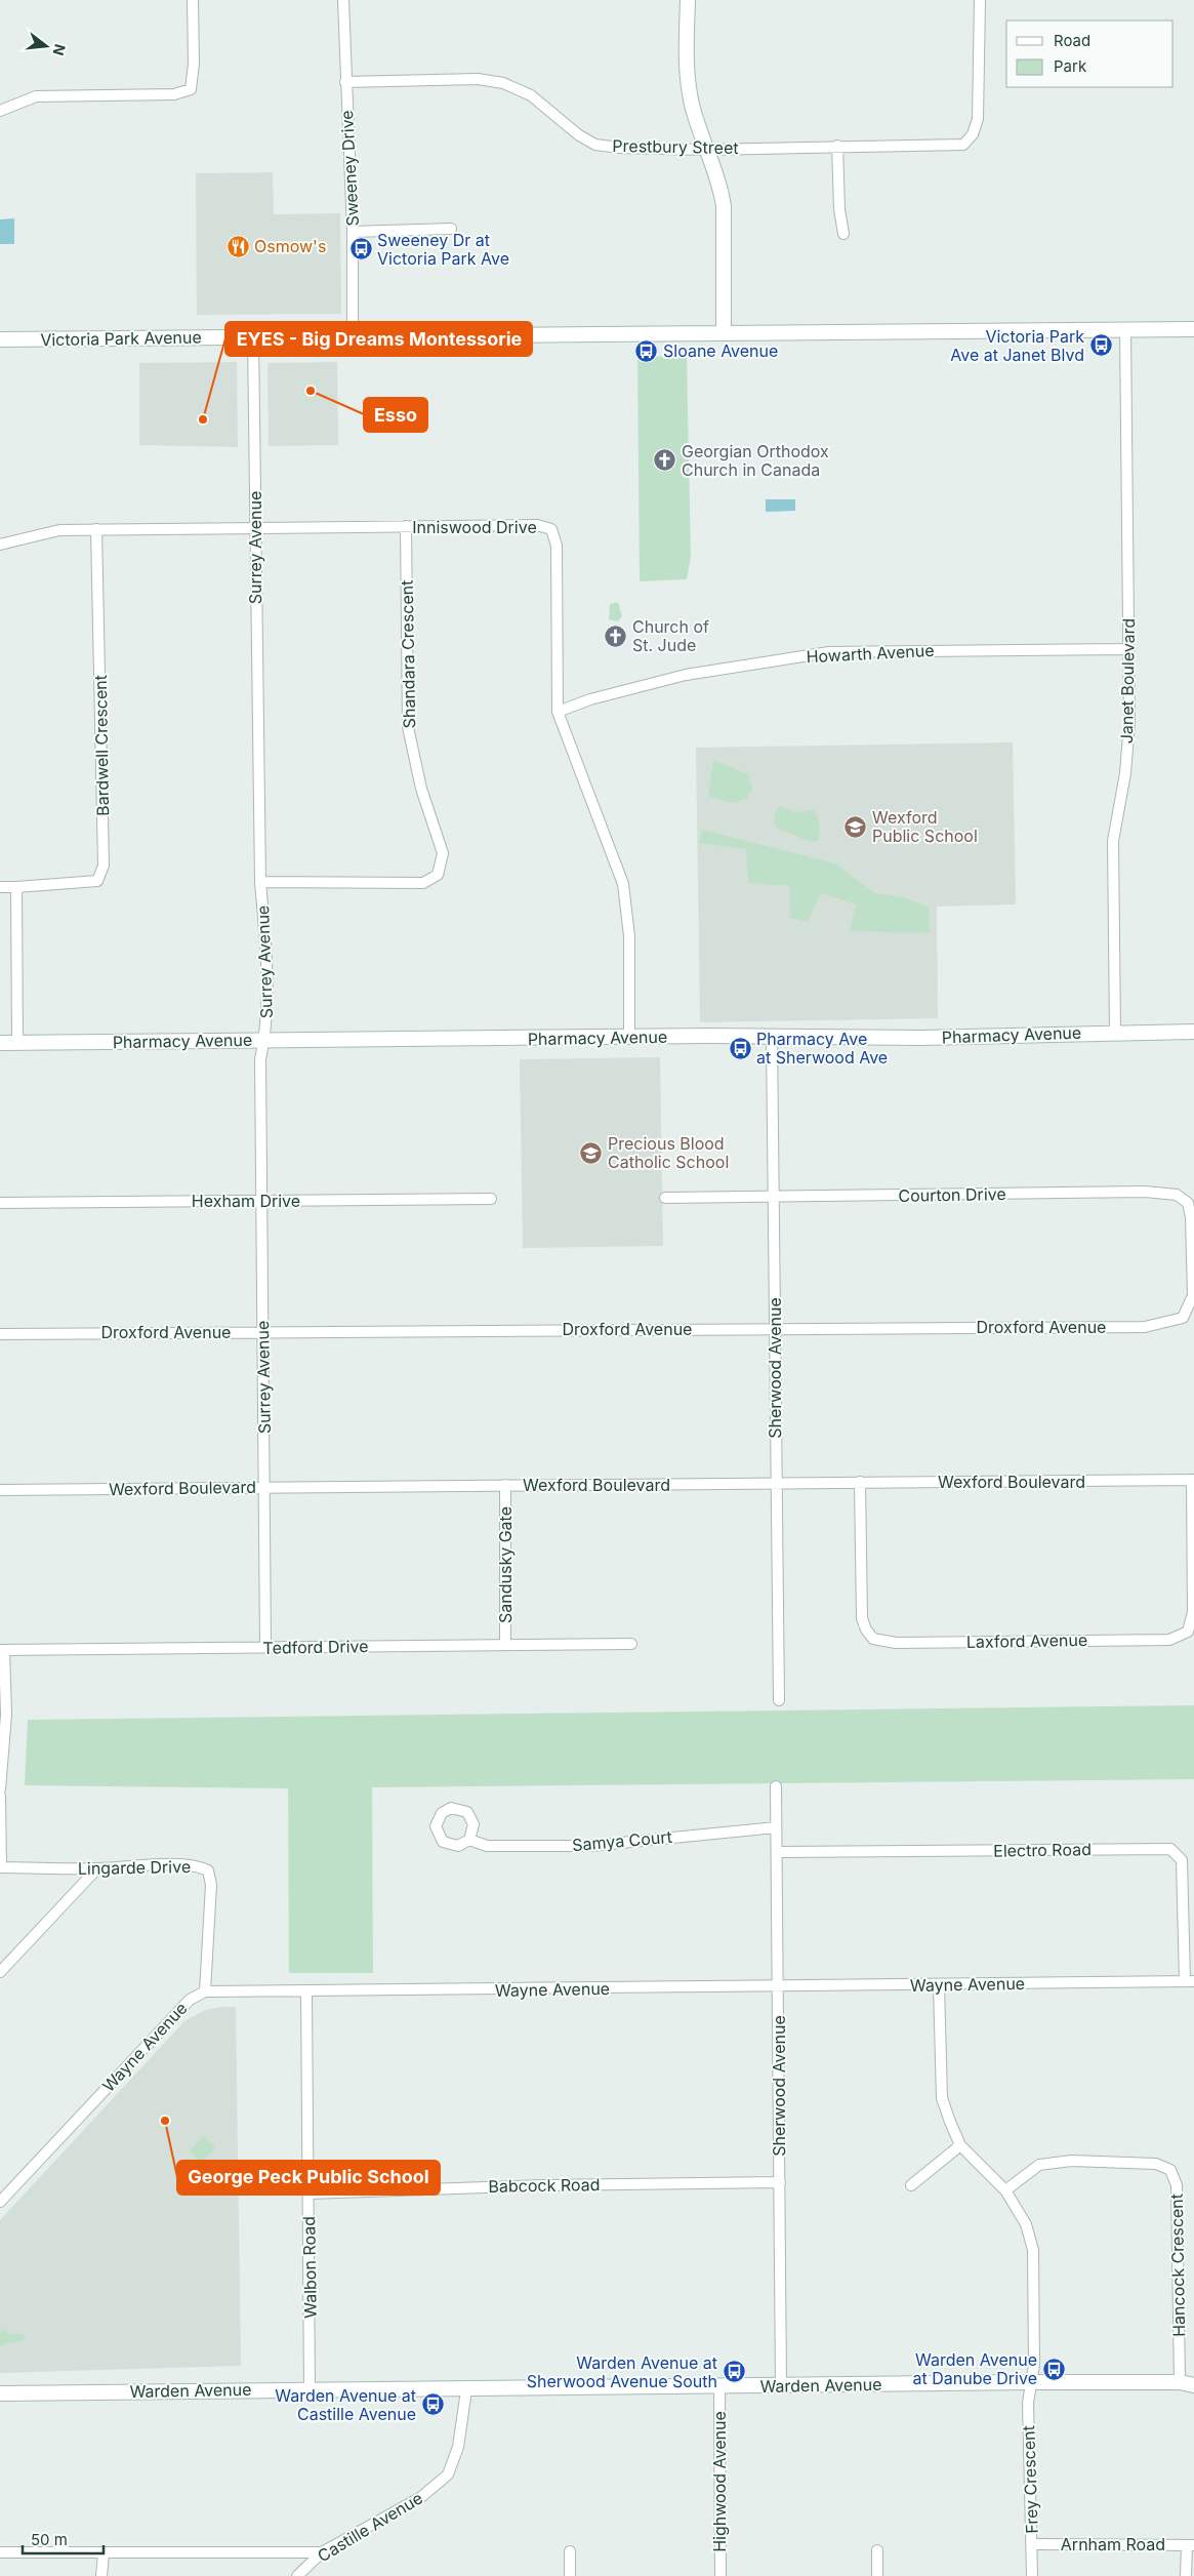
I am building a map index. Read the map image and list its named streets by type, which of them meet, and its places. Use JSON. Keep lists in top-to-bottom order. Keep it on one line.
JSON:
{"streets":{"main road":["Victoria Park Avenue","Pharmacy Avenue","Warden Avenue"],"street":["Prestbury Street","Sweeney Drive","Inniswood Drive","Surrey Avenue","Howarth Avenue","Shandara Crescent","Janet Boulevard","Bardwell Crescent","Courton Drive","Hexham Drive","Droxford Avenue","Sherwood Avenue","Wexford Boulevard","Sandusky Gate","Laxford Avenue","Tedford Drive","Samya Court","Electro Road","Lingarde Drive","Wayne Avenue","Babcock Road","Hancock Crescent","Walbon Road","Frey Crescent","Highwood Avenue","Castille Avenue","Arnham Road"]},"crossings":[["Prestbury Street","Sweeney Drive"],["Sweeney Drive","Victoria Park Avenue"],["Victoria Park Avenue","Surrey Avenue"],["Victoria Park Avenue","Janet Boulevard"],["Inniswood Drive","Surrey Avenue"],["Inniswood Drive","Howarth Avenue"],["Inniswood Drive","Shandara Crescent"],["Inniswood Drive","Bardwell Crescent"],["Inniswood Drive","Pharmacy Avenue"],["Surrey Avenue","Shandara Crescent"],["Surrey Avenue","Pharmacy Avenue"],["Surrey Avenue","Hexham Drive"],["Surrey Avenue","Droxford Avenue"],["Surrey Avenue","Wexford Boulevard"],["Surrey Avenue","Tedford Drive"],["Howarth Avenue","Janet Boulevard"],["Janet Boulevard","Pharmacy Avenue"],["Pharmacy Avenue","Sherwood Avenue"],["Courton Drive","Droxford Avenue"],["Courton Drive","Sherwood Avenue"],["Droxford Avenue","Sherwood Avenue"],["Sherwood Avenue","Wexford Boulevard"],["Sherwood Avenue","Samya Court"],["Sherwood Avenue","Electro Road"],["Sherwood Avenue","Wayne Avenue"],["Sherwood Avenue","Babcock Road"],["Sherwood Avenue","Warden Avenue"],["Wexford Boulevard","Sandusky Gate"],["Wexford Boulevard","Laxford Avenue"],["Sandusky Gate","Tedford Drive"],["Electro Road","Wayne Avenue"],["Lingarde Drive","Wayne Avenue"],["Wayne Avenue","Walbon Road"],["Babcock Road","Walbon Road"],["Hancock Crescent","Warden Avenue"],["Hancock Crescent","Frey Crescent"],["Walbon Road","Warden Avenue"],["Warden Avenue","Frey Crescent"],["Warden Avenue","Highwood Avenue"],["Warden Avenue","Castille Avenue"],["Frey Crescent","Arnham Road"]],"places":{"restaurant":["Osmow's"],"bus stop":["Sweeney Dr at Victoria Park Ave","Victoria Park Ave at Janet Blvd","Sloane Avenue","Pharmacy Ave at Sherwood Ave","Warden Avenue at Danube Drive","Warden Avenue at Sherwood Avenue South","Warden Avenue at Castille Avenue"],"other":["Esso","EYES - Big Dreams Montessorie","George Peck Public School"],"church":["Georgian Orthodox Church in Canada","Church of St. Jude"],"school or university":["Wexford Public School","Precious Blood Catholic School"]},"legend":["Road","Park"],"scale_bar":"50 m","north":"right"}
